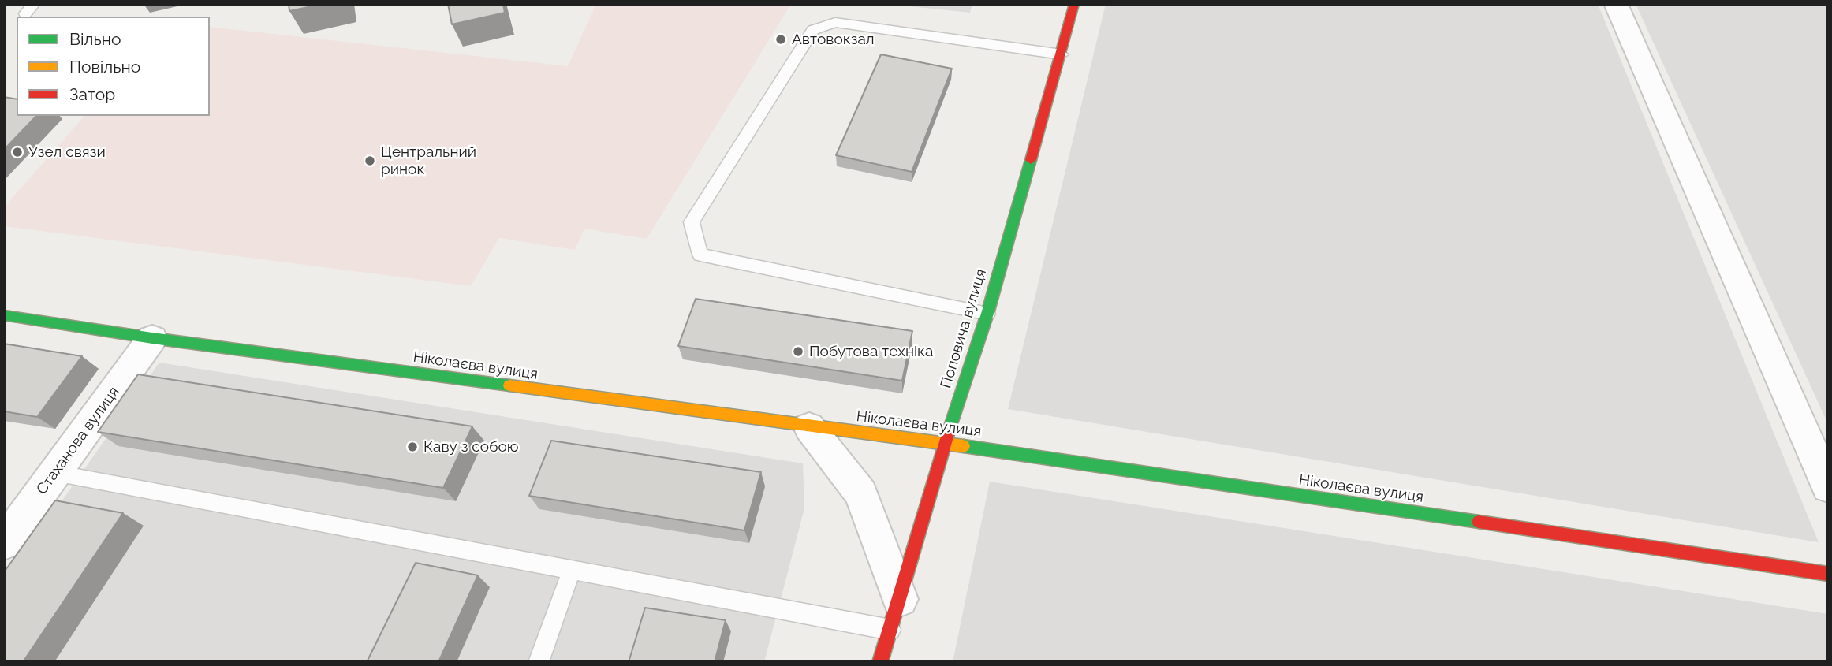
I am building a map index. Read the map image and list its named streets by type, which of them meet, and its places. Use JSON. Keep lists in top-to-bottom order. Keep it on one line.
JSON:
{"streets":{"street":["Поповича вулиця","Ніколаєва вулиця","Стаханова вулиця"]},"crossings":[["Поповича вулиця","Ніколаєва вулиця"],["Ніколаєва вулиця","Стаханова вулиця"]],"places":["Автовокзал","Узел связи","Центральний ринок","Побутова техніка","Каву з собою"],"legend":["Вільно","Повільно","Затор"]}
